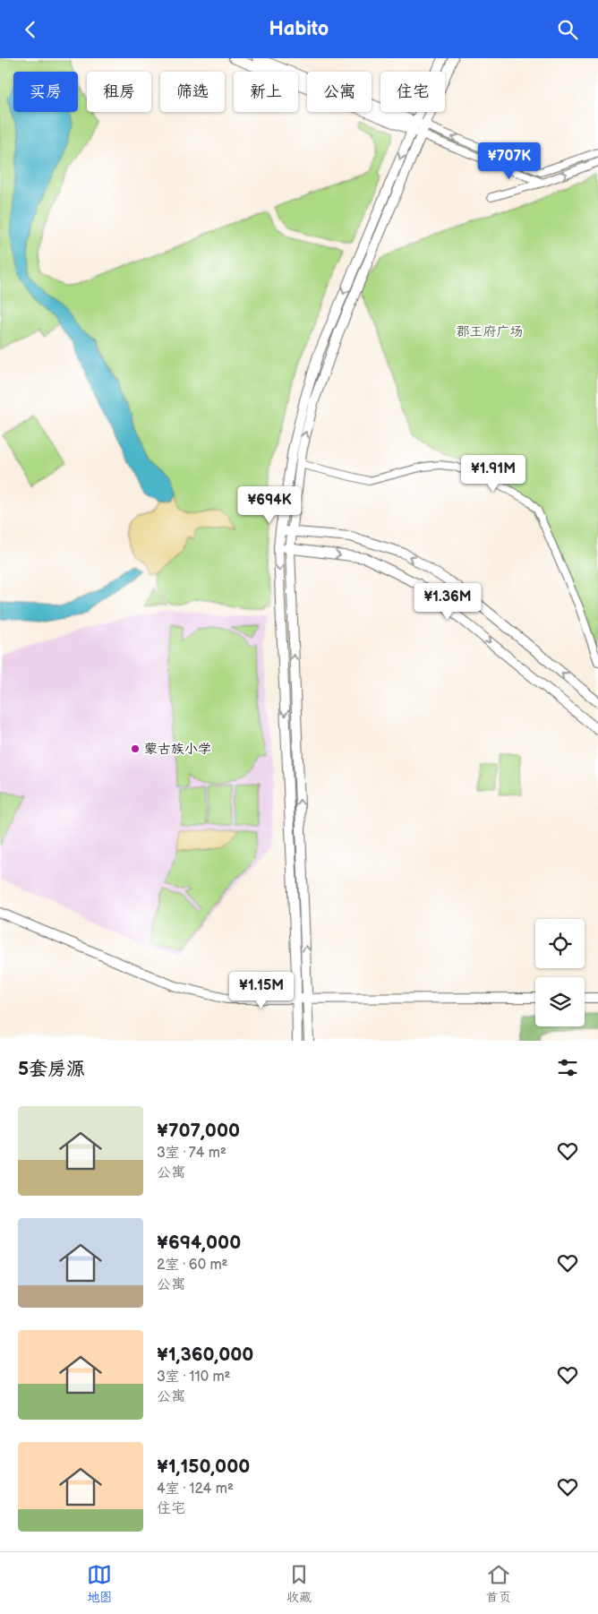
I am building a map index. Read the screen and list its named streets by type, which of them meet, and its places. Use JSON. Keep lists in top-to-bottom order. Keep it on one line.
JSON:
{"parks":["郡王府广场"],"places":["蒙古族小学"],"page":{"header":"Habito","chip":["买房","租房","筛选","新上","公寓","住宅"],"price":["¥707K","¥1.91M","¥694K","¥1.36M","¥1.15M"],"heading":"5套房源","list":[{"name":"¥707,000","note":"3室 · 74 m² · 公寓"},{"name":"¥694,000","note":"2室 · 60 m² · 公寓"},{"name":"¥1,360,000","note":"3室 · 110 m² · 公寓"},{"name":"¥1,150,000","note":"4室 · 124 m² · 住宅"}],"tabs":["地图","收藏","首页"]}}
